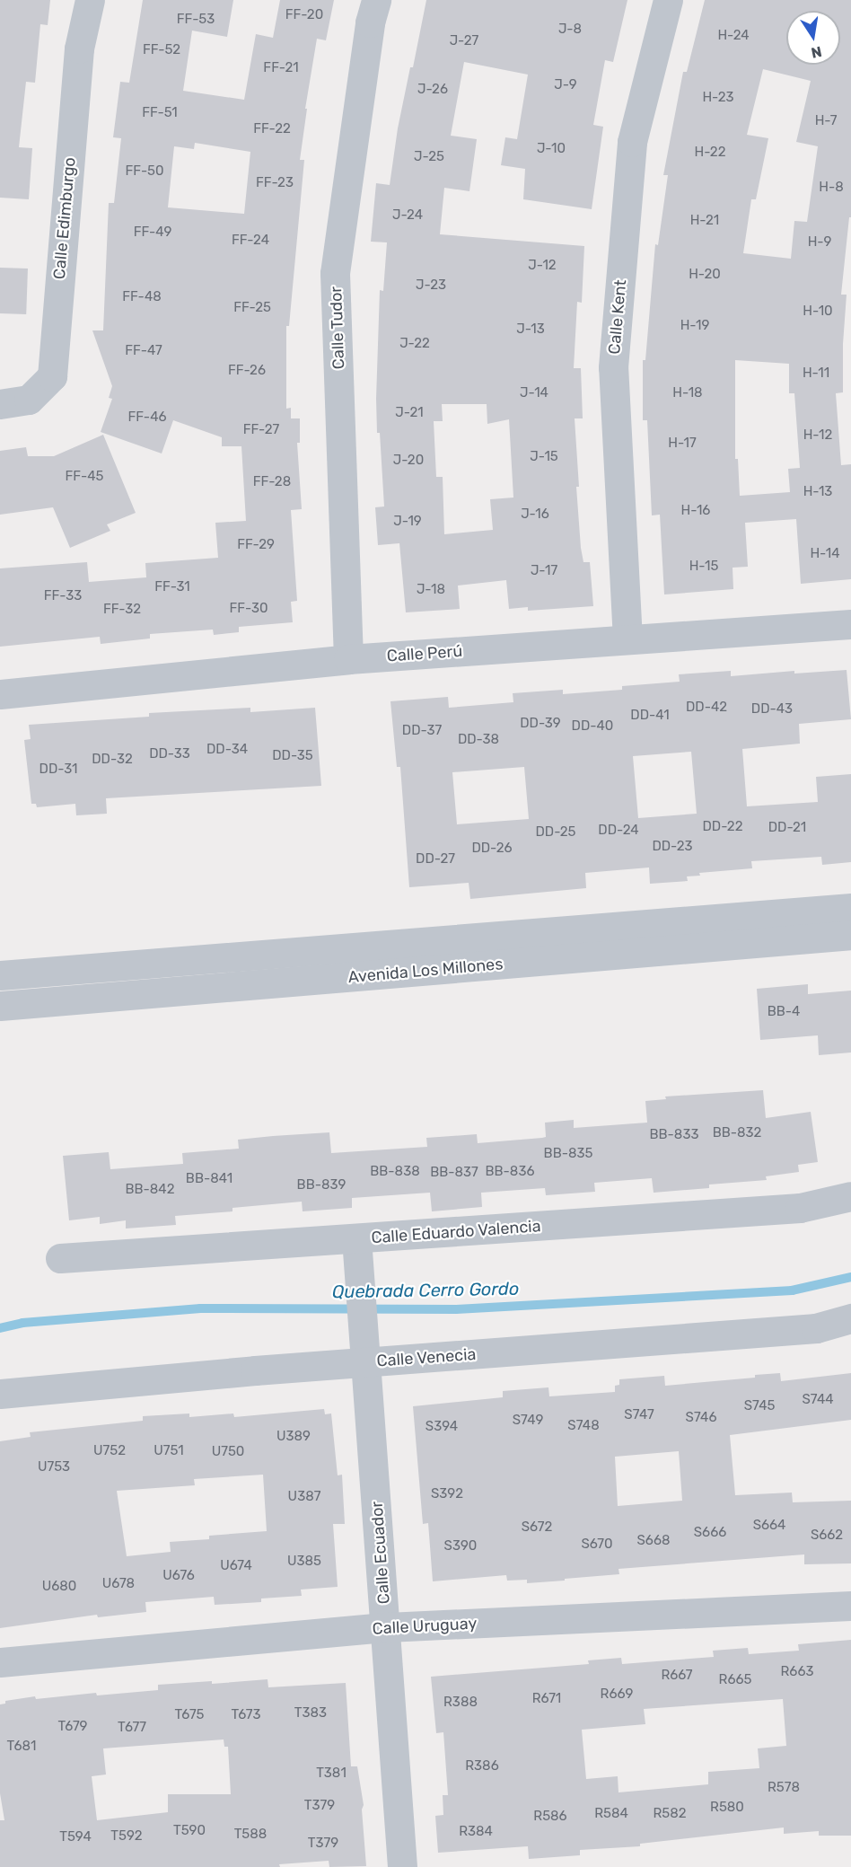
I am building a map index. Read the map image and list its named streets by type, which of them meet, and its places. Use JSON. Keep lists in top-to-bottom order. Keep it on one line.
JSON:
{"streets":{"street":["Calle Edimburgo","Calle Kent","Calle Tudor","Calle Perú","Avenida Los Millones","Calle Eduardo Valencia","Calle Venecia","Calle Ecuador","Calle Uruguay"]},"crossings":[["Calle Kent","Calle Perú"],["Calle Tudor","Calle Perú"],["Calle Eduardo Valencia","Calle Ecuador"],["Calle Venecia","Calle Ecuador"],["Calle Ecuador","Calle Uruguay"]],"water":["Quebrada Cerro Gordo"],"house_numbers":["FF-20","FF-53","J-8","H-24","J-27","FF-52","FF-21","J-9","J-26","H-23","FF-51","H-7","FF-22","J-10","H-22","J-25","FF-50","FF-23","H-8","J-24","H-21","FF-49","FF-24","H-9","J-12","H-20","J-23","FF-48","FF-25","H-10","H-19","J-13","J-22","FF-47","FF-26","H-11","J-14","H-18","J-21","FF-46","FF-27","H-12","H-17","J-15","J-20","FF-45","FF-28","H-13","H-16","J-16","J-19","FF-29","H-14","H-15","J-17","FF-31","J-18","FF-33","FF-30","FF-32","DD-42","DD-43","DD-41","DD-39","DD-40","DD-37","DD-38","DD-34","DD-33","DD-35","DD-32","DD-31","DD-22","DD-21","DD-24","DD-25","DD-23","DD-26","DD-27","BB-4","BB-832","BB-833","BB-835","BB-838","BB-836","BB-837","BB-841","BB-839","BB-842","S744","S745","S747","S746","S749","S748","S394","U389","U752","U751","U750","U753","S392","U387","S664","S672","S666","S662","S668","S670","S390","U385","U674","U676","U678","U680","R663","R667","R665","R669","R671","R388","T383","T675","T673","T679","T677","T681","R386","T381","R578","T379","R580","R584","R582","R586","T590","R384","T588","T592","T594","T379"],"north":"bottom"}
